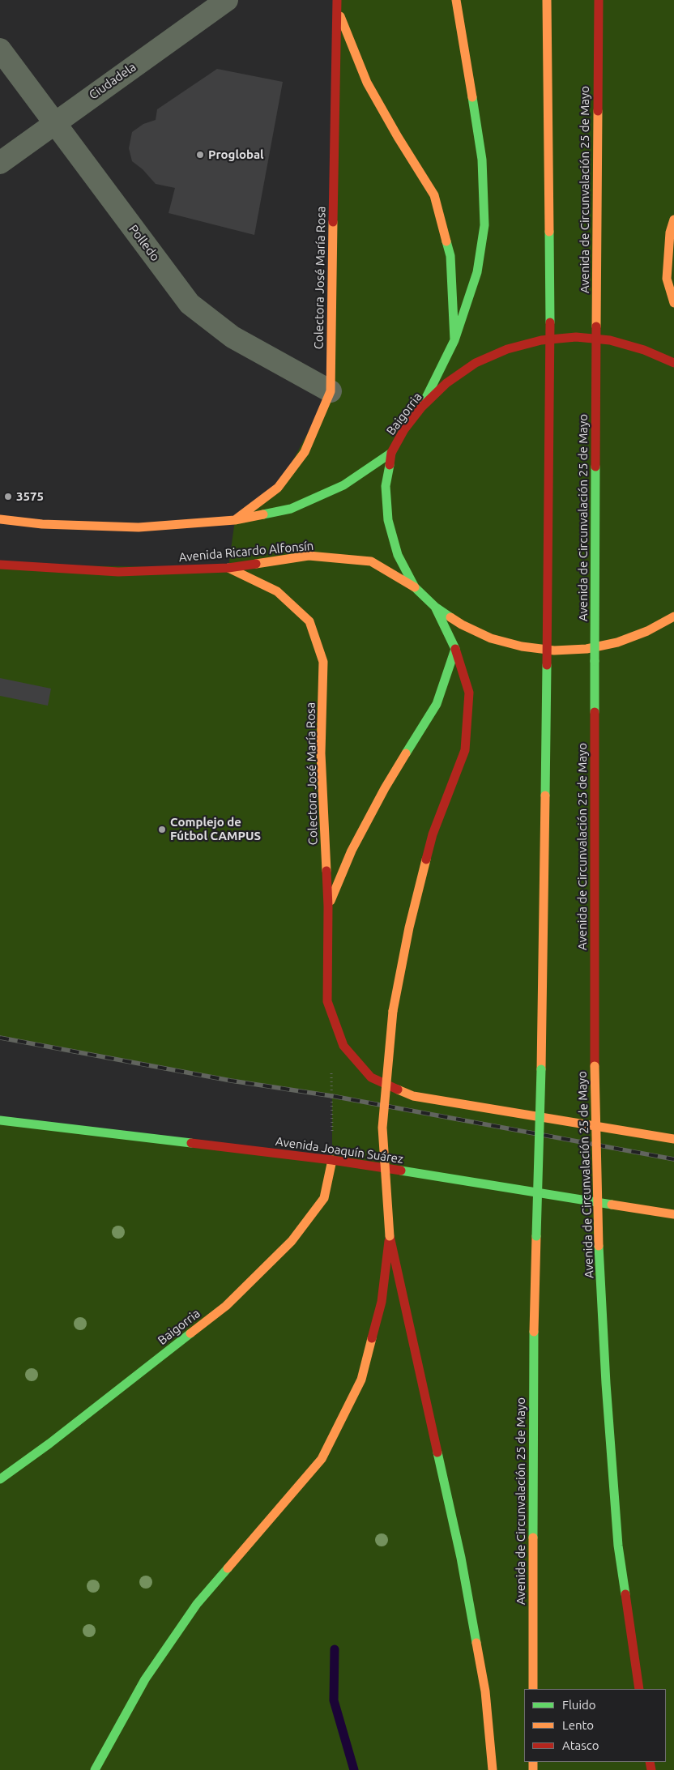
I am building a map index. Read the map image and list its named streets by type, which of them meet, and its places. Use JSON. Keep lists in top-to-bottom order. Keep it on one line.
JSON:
{"streets":{"main road":["Avenida de Circunvalación 25 de Mayo","Colectora José María Rosa","Baigorria","Avenida Ricardo Alfonsín","Avenida Joaquín Suárez"],"street":["Ciudadela","Polledo"]},"crossings":[["Ciudadela","Polledo"],["Polledo","Colectora José María Rosa"],["Colectora José María Rosa","Avenida Ricardo Alfonsín"],["Baigorria","Avenida Ricardo Alfonsín"],["Baigorria","Avenida Joaquín Suárez"]],"places":["Proglobal","3575","Complejo de Fútbol CAMPUS"],"legend":["Fluido","Lento","Atasco"]}
